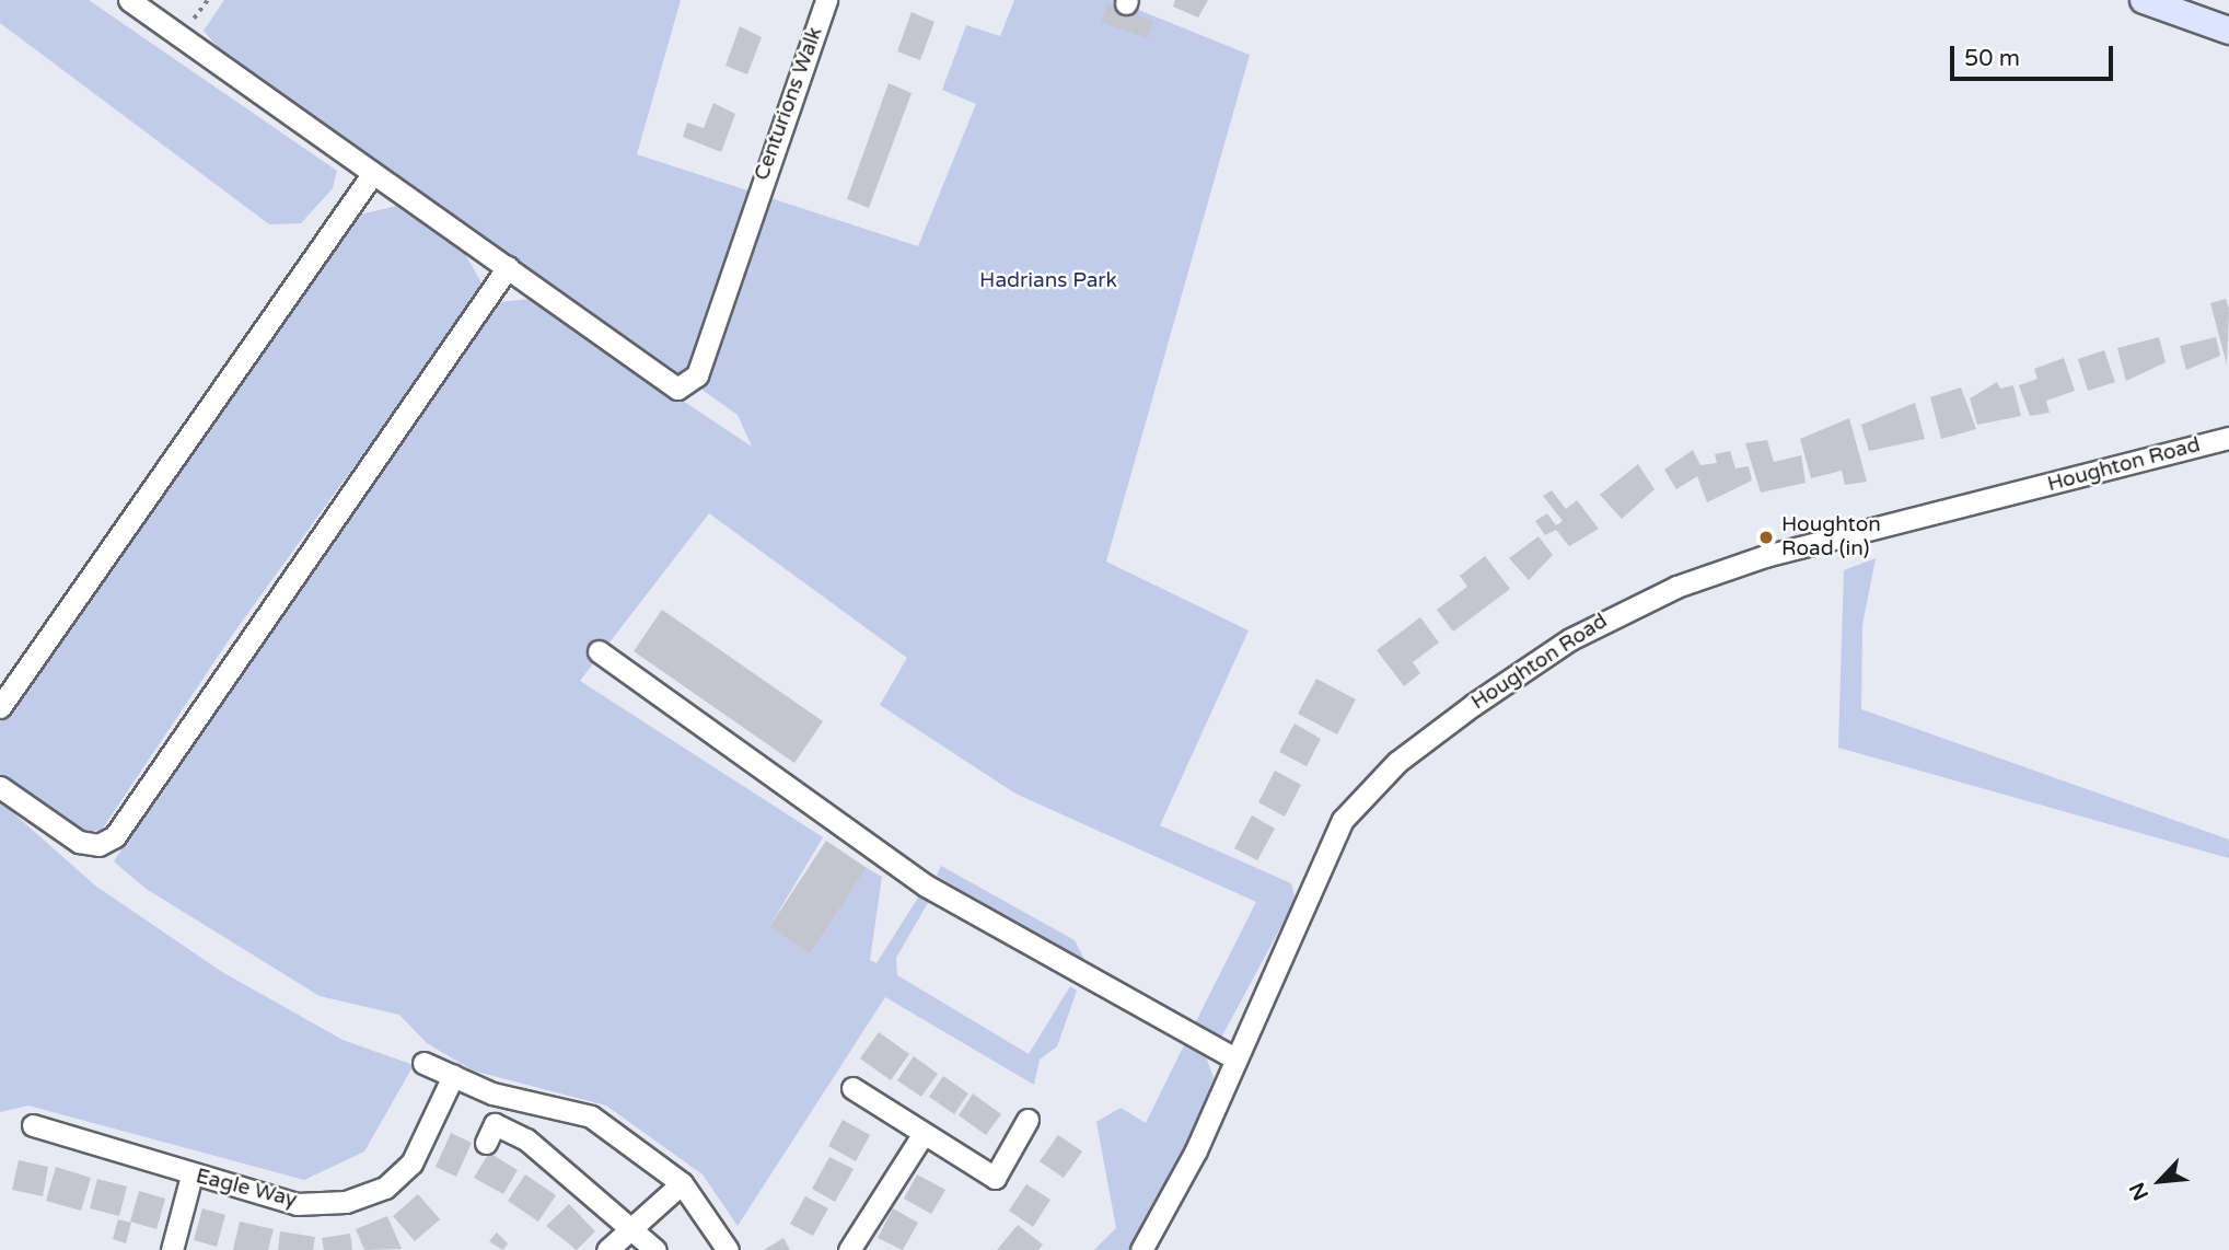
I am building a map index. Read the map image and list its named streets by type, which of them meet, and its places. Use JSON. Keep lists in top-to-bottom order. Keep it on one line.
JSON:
{"streets":{"street":["Centurions Walk","Houghton Road","Eagle Way"]},"parks":["Hadrians Park"],"places":["Houghton Road (in)"],"scale_bar":"50 m","north":"bottom left"}
